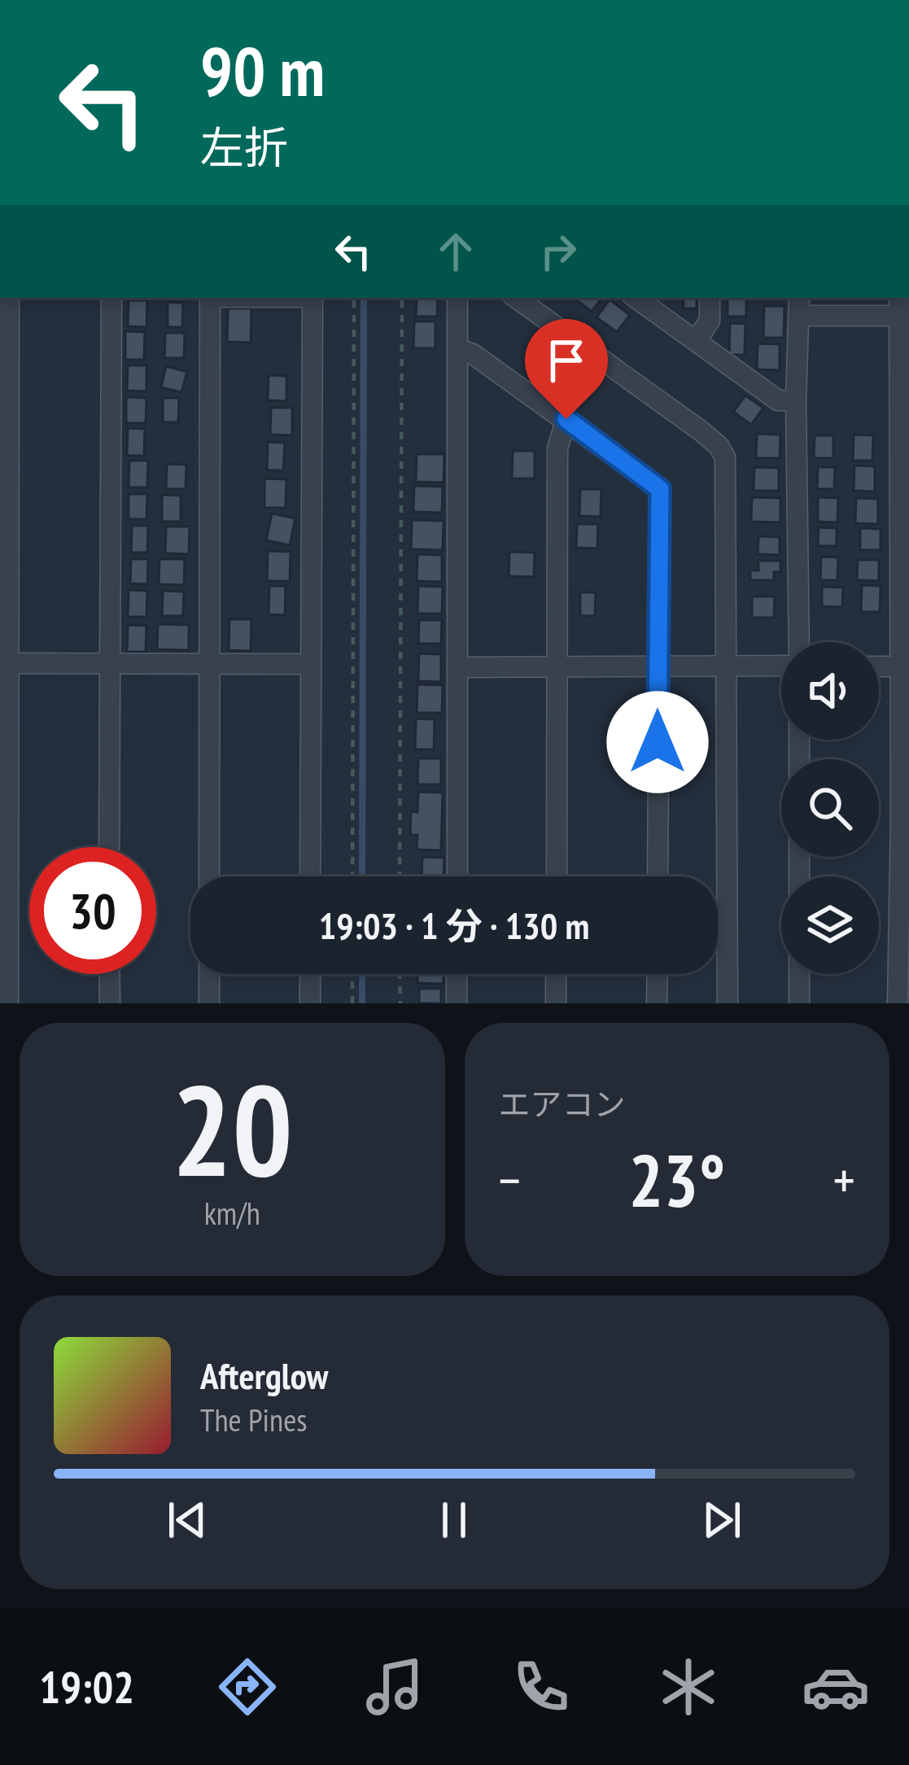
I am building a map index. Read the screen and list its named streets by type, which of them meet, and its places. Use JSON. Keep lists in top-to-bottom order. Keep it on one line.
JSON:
{"page":{"turn":["90 m","左折"],"limit":"30","trip":"19:03 · 1 分 · 130 m","tile":[["20","km/h"],"エアコン"],"heat":["−","23°","+"],"song":["Afterglow","The Pines"],"tabs":"19:02"}}
